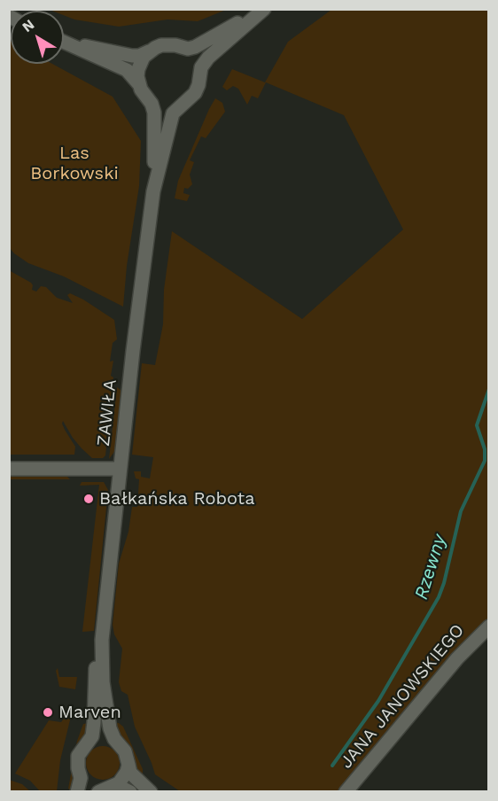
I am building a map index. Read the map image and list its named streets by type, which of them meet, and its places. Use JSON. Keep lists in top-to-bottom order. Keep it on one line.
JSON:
{"streets":{"street":["ZAWIŁA","JANA JANOWSKIEGO"]},"water":["Rzewny"],"parks":["Las Borkowski"],"places":["Bałkańska Robota","Marven"],"north":"top left"}
